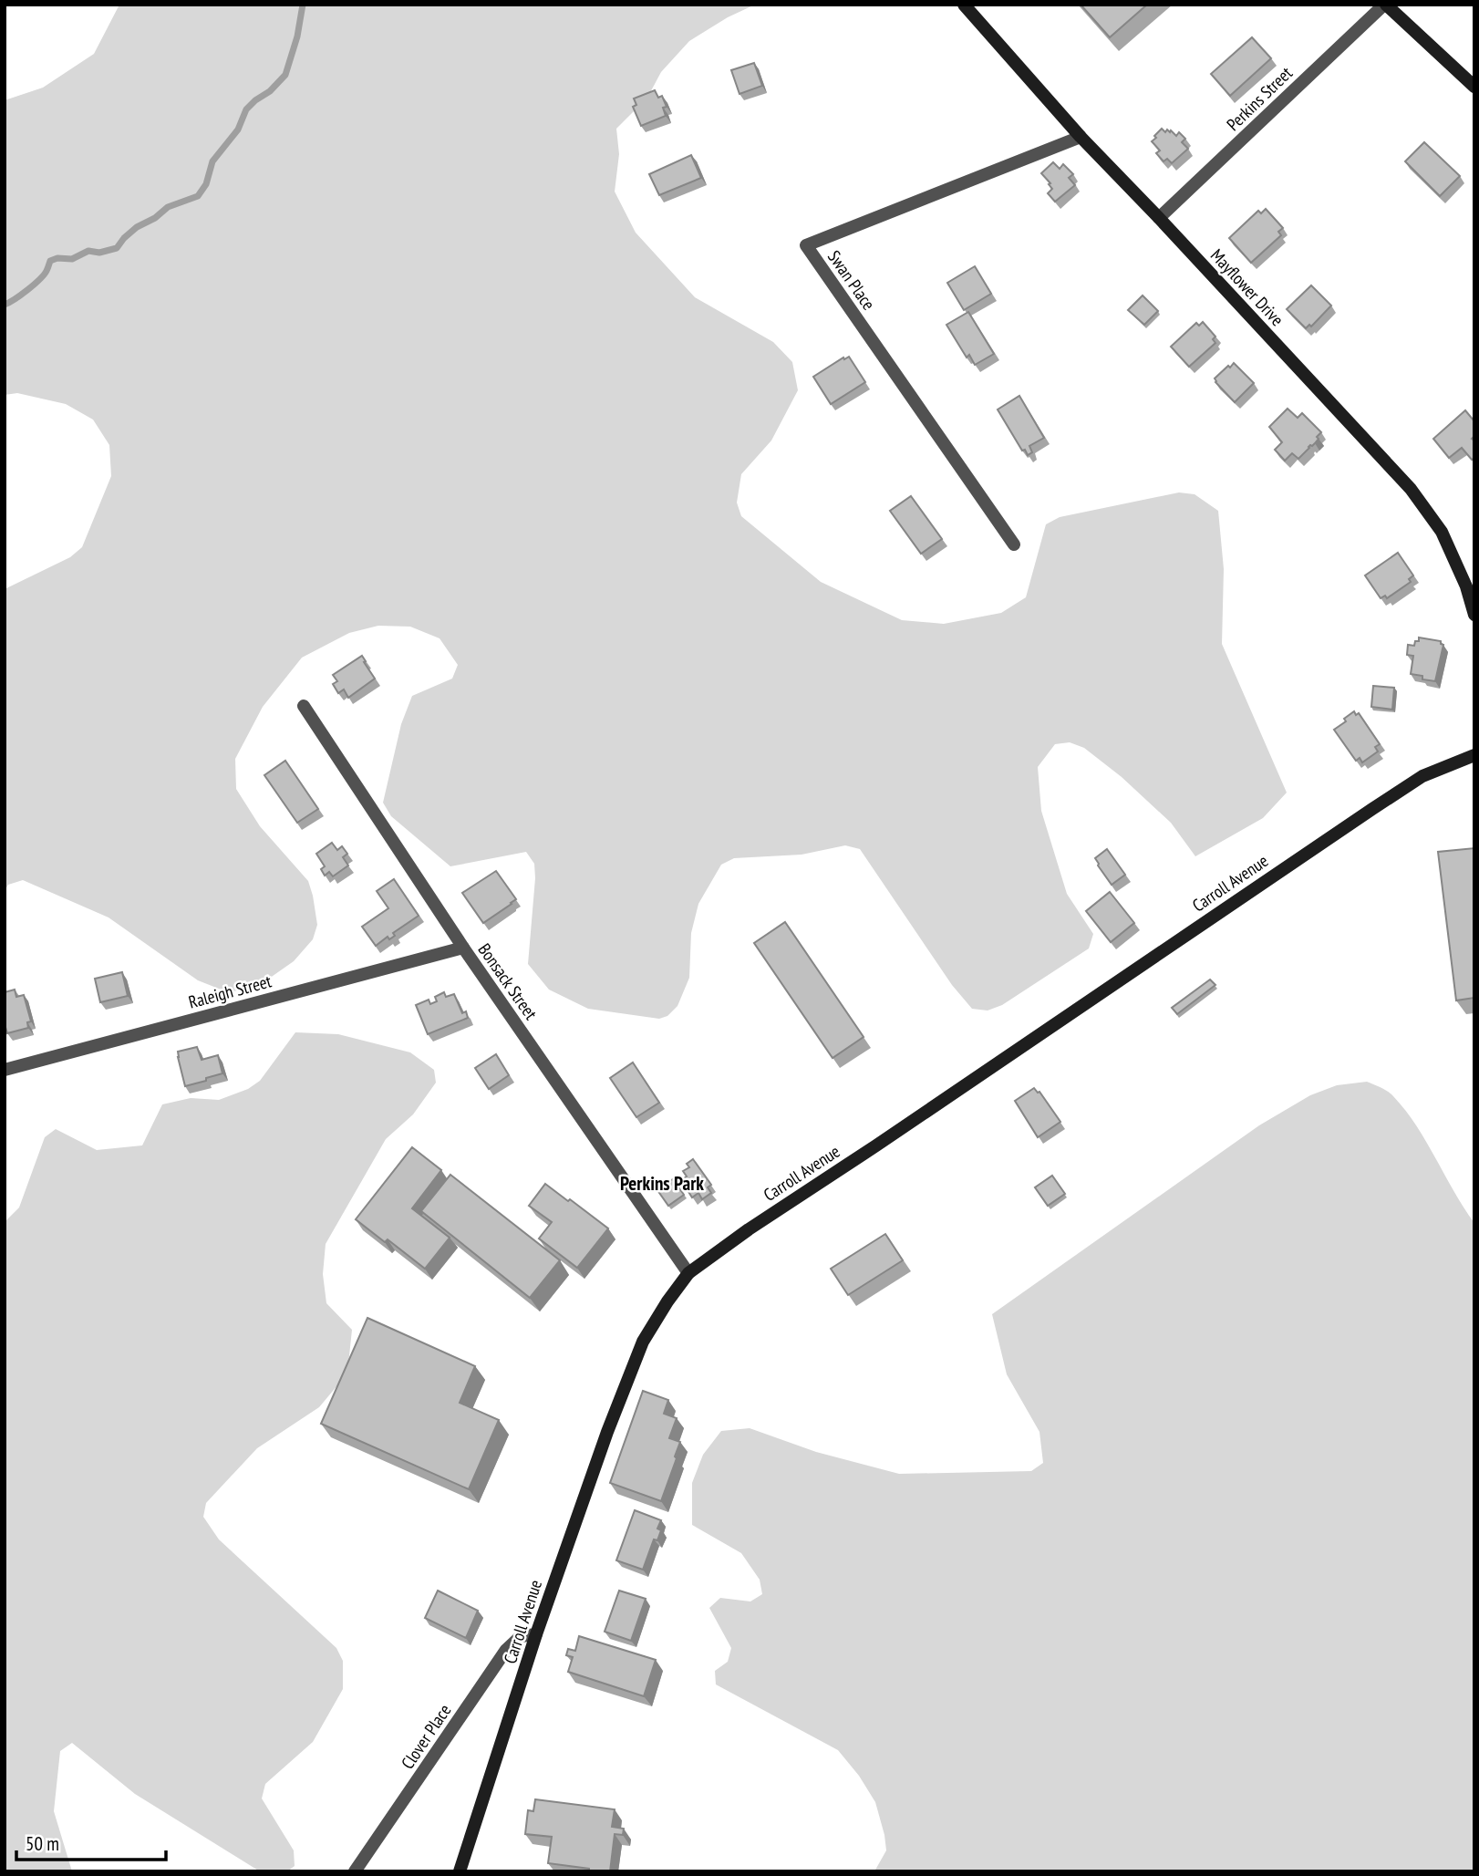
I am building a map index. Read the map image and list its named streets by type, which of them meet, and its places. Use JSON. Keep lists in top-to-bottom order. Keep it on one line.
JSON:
{"streets":{"street":["Perkins Street","Swan Place","Mayflower Drive","Carroll Avenue","Bonsack Street","Raleigh Street","Clover Place"]},"crossings":[["Perkins Street","Mayflower Drive"],["Swan Place","Mayflower Drive"],["Carroll Avenue","Bonsack Street"],["Carroll Avenue","Clover Place"],["Bonsack Street","Raleigh Street"]],"districts":["Perkins Park"],"scale_bar":"50 m"}
